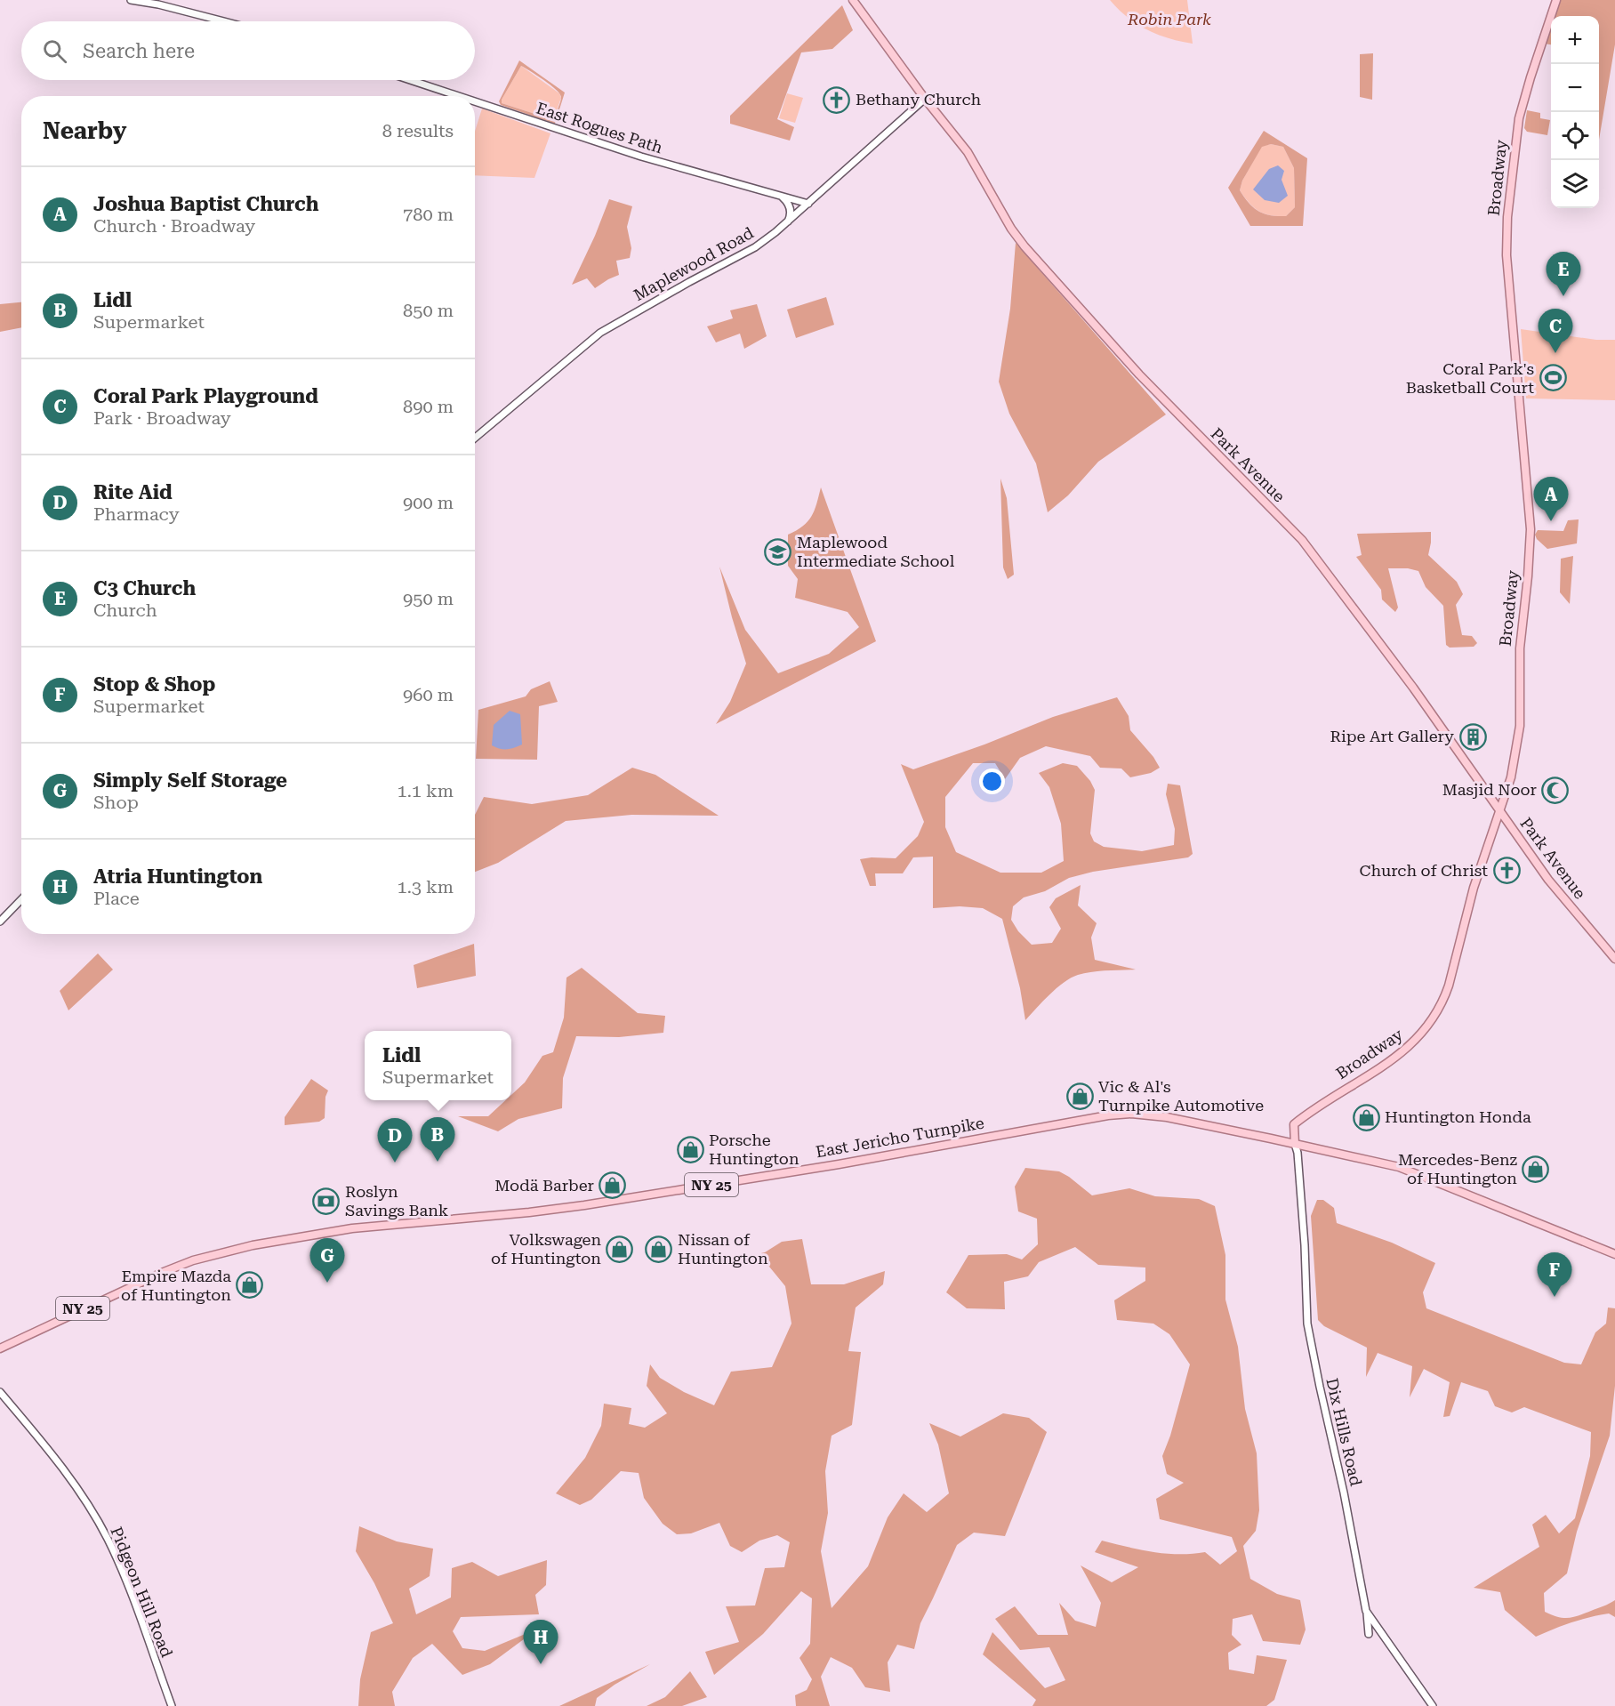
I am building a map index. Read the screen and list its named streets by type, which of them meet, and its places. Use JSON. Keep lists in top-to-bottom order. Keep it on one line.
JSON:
{"streets":{"main road":["Broadway","Park Avenue","East Jericho Turnpike","NY 25"],"street":["East Rogues Path","Maplewood Road","Dix Hills Road","Pidgeon Hill Road"]},"crossings":[["East Rogues Path","Maplewood Road"],["Broadway","Park Avenue"],["Broadway","East Jericho Turnpike"],["Broadway","Dix Hills Road"],["Maplewood Road","Park Avenue"],["East Jericho Turnpike","Dix Hills Road"]],"parks":["Robin Park"],"places":{"church":["Bethany Church","Church of Christ"],"sports":["Coral Park's Basketball Court"],"school or university":["Maplewood Intermediate School"],"building":["Ripe Art Gallery"],"mosque":["Masjid Noor"],"shop":["Vic & Al's Turnpike Automotive","Huntington Honda","Porsche Huntington","Mercedes-Benz of Huntington","Modä Barber","Volkswagen of Huntington","Nissan of Huntington","Empire Mazda of Huntington"],"bank":["Roslyn Savings Bank"]},"page":{"map_buttons":["+","−"],"search":"Search here","heading":["Nearby","8 results"],"list":[{"mark":"A","name":"Joshua Baptist Church","note":"Church · Broadway","value":"780 m"},{"mark":"B","name":"Lidl","note":"Supermarket","value":"850 m"},{"mark":"C","name":"Coral Park Playground","note":"Park · Broadway","value":"890 m"},{"mark":"D","name":"Rite Aid","note":"Pharmacy","value":"900 m"},{"mark":"E","name":"C3 Church","note":"Church","value":"950 m"},{"mark":"F","name":"Stop & Shop","note":"Supermarket","value":"960 m"},{"mark":"G","name":"Simply Self Storage","note":"Shop","value":"1.1 km"},{"mark":"H","name":"Atria Huntington","note":"Place","value":"1.3 km"}],"pins":["E","C","A","B","D","G","F","H"],"popup":["Lidl","Supermarket"]}}
